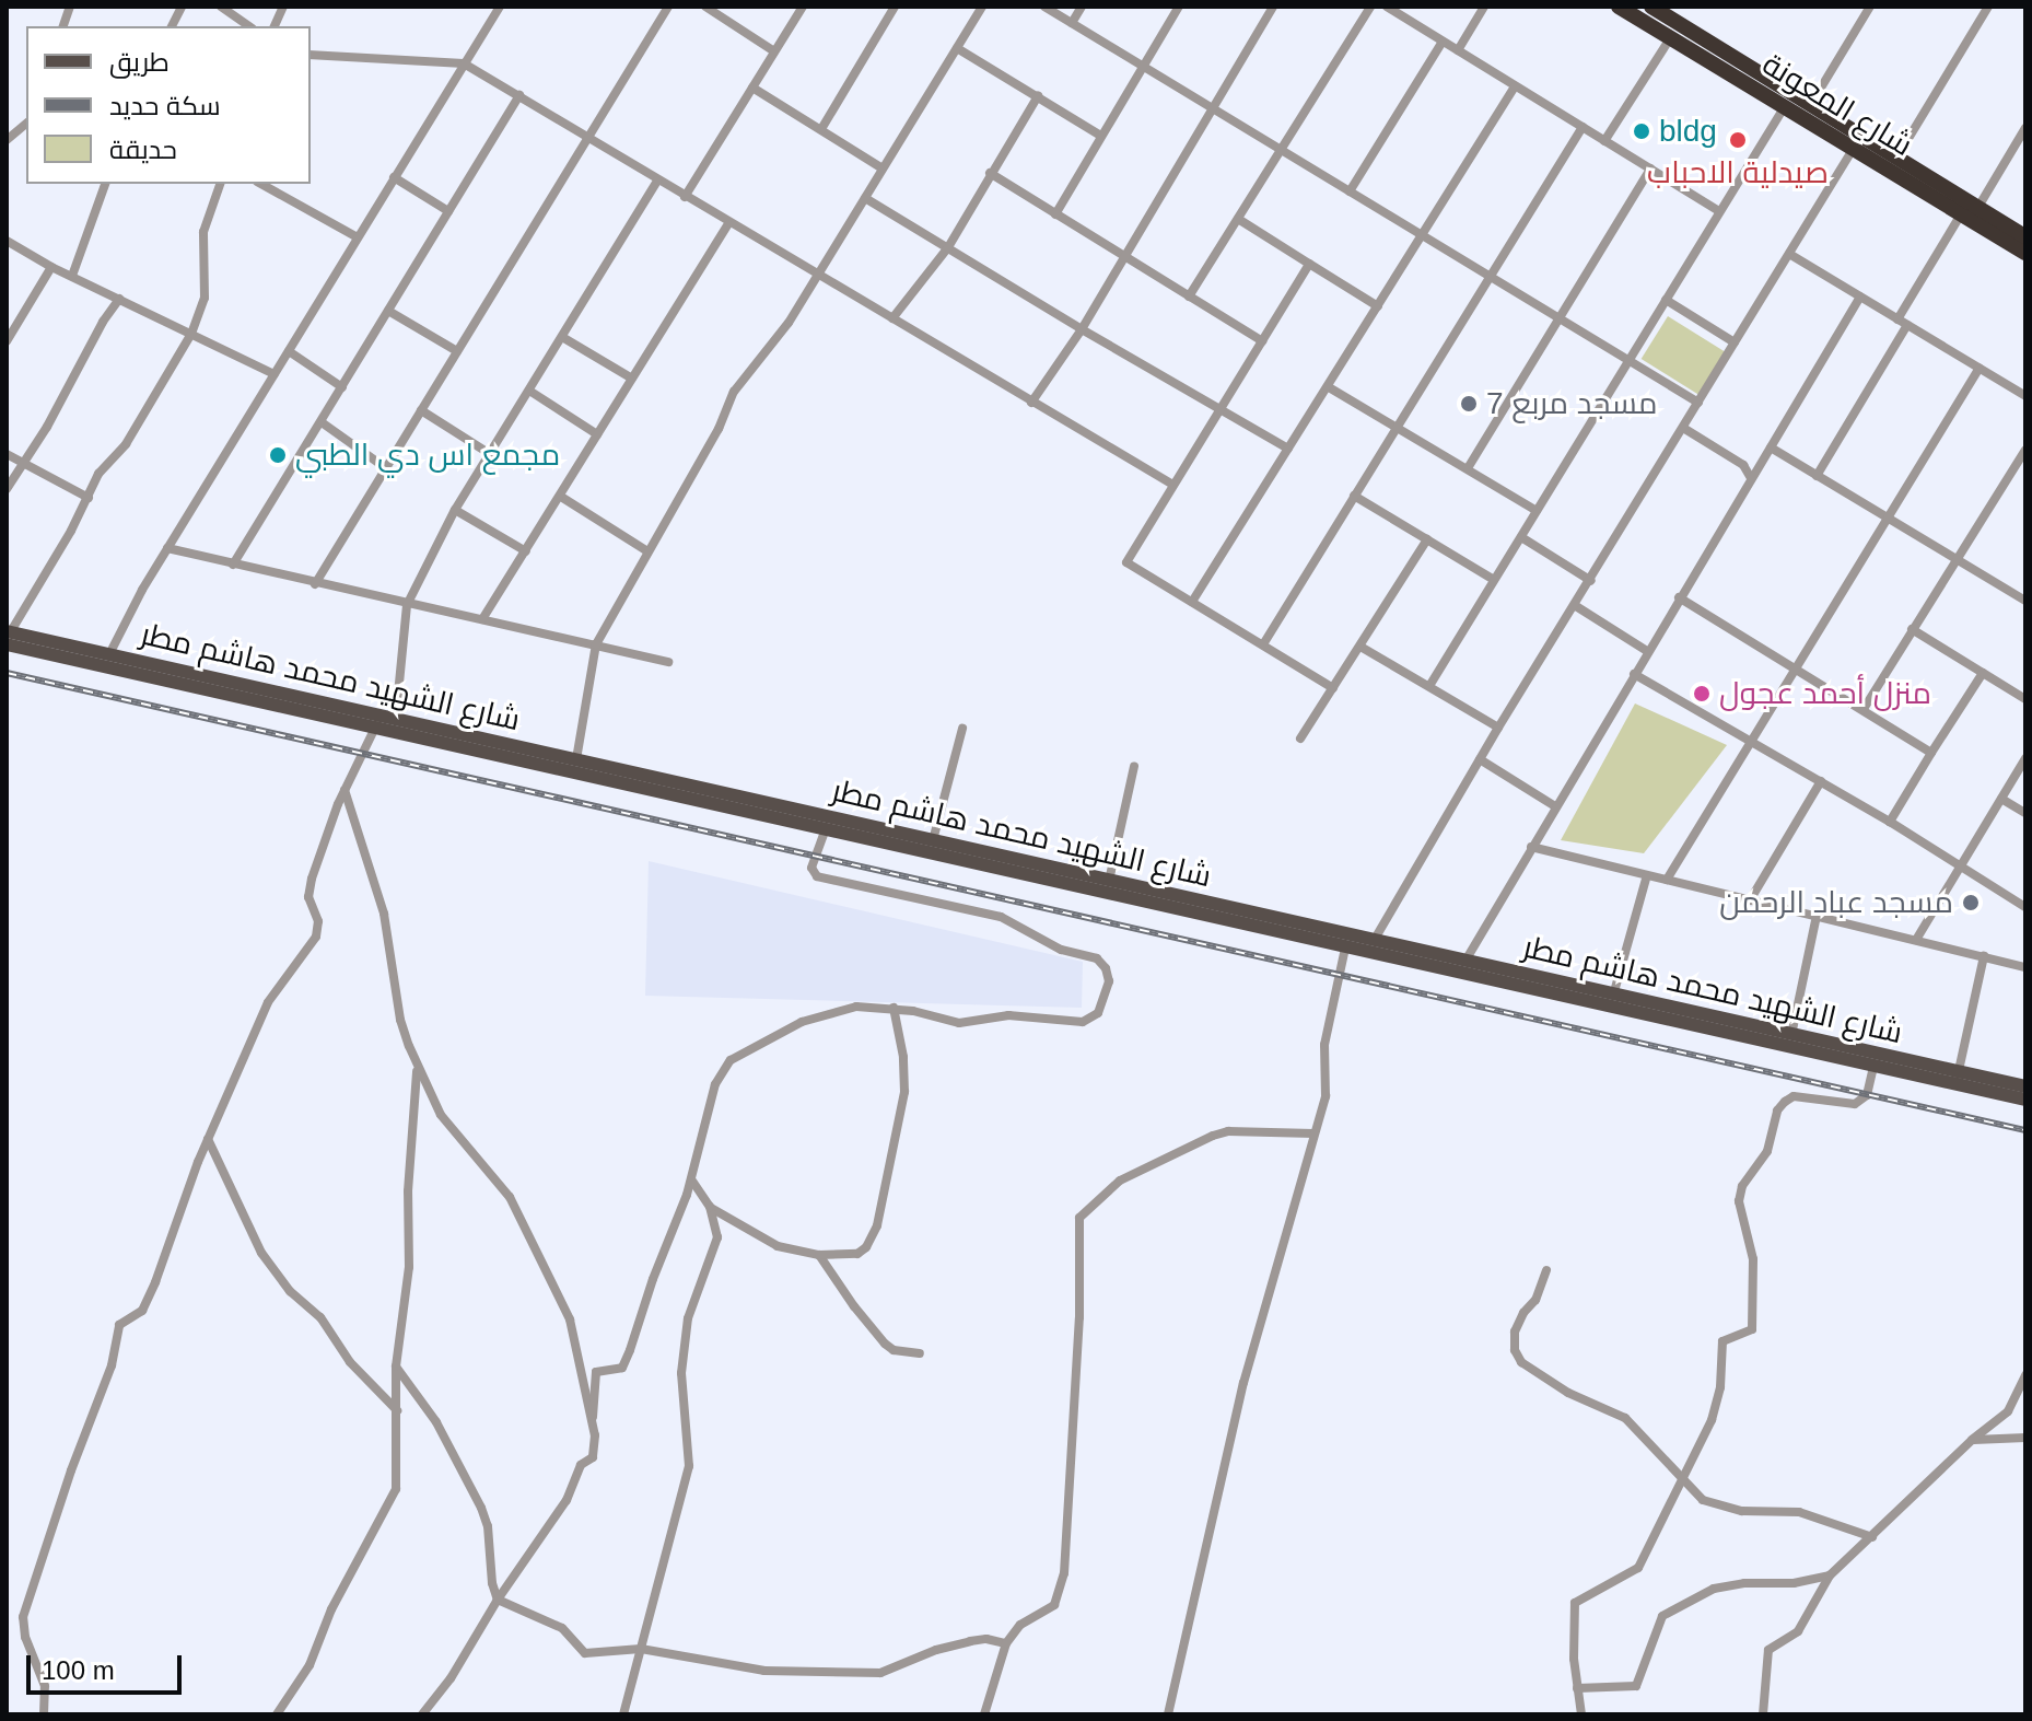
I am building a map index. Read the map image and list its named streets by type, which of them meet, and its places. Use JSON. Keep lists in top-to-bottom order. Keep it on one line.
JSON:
{"streets":{"highway":["شارع المعونة"],"main road":["شارع الشهيد محمد هاشم مطر"]},"places":["bldg","صيدلية الاحباب","مسجد مربع 7","مجمع اس دي الطبي","منزل أحمد عجول","مسجد عباد الرحمن"],"legend":["طريق","سكة حديد","حديقة"],"scale_bar":"100 m"}
